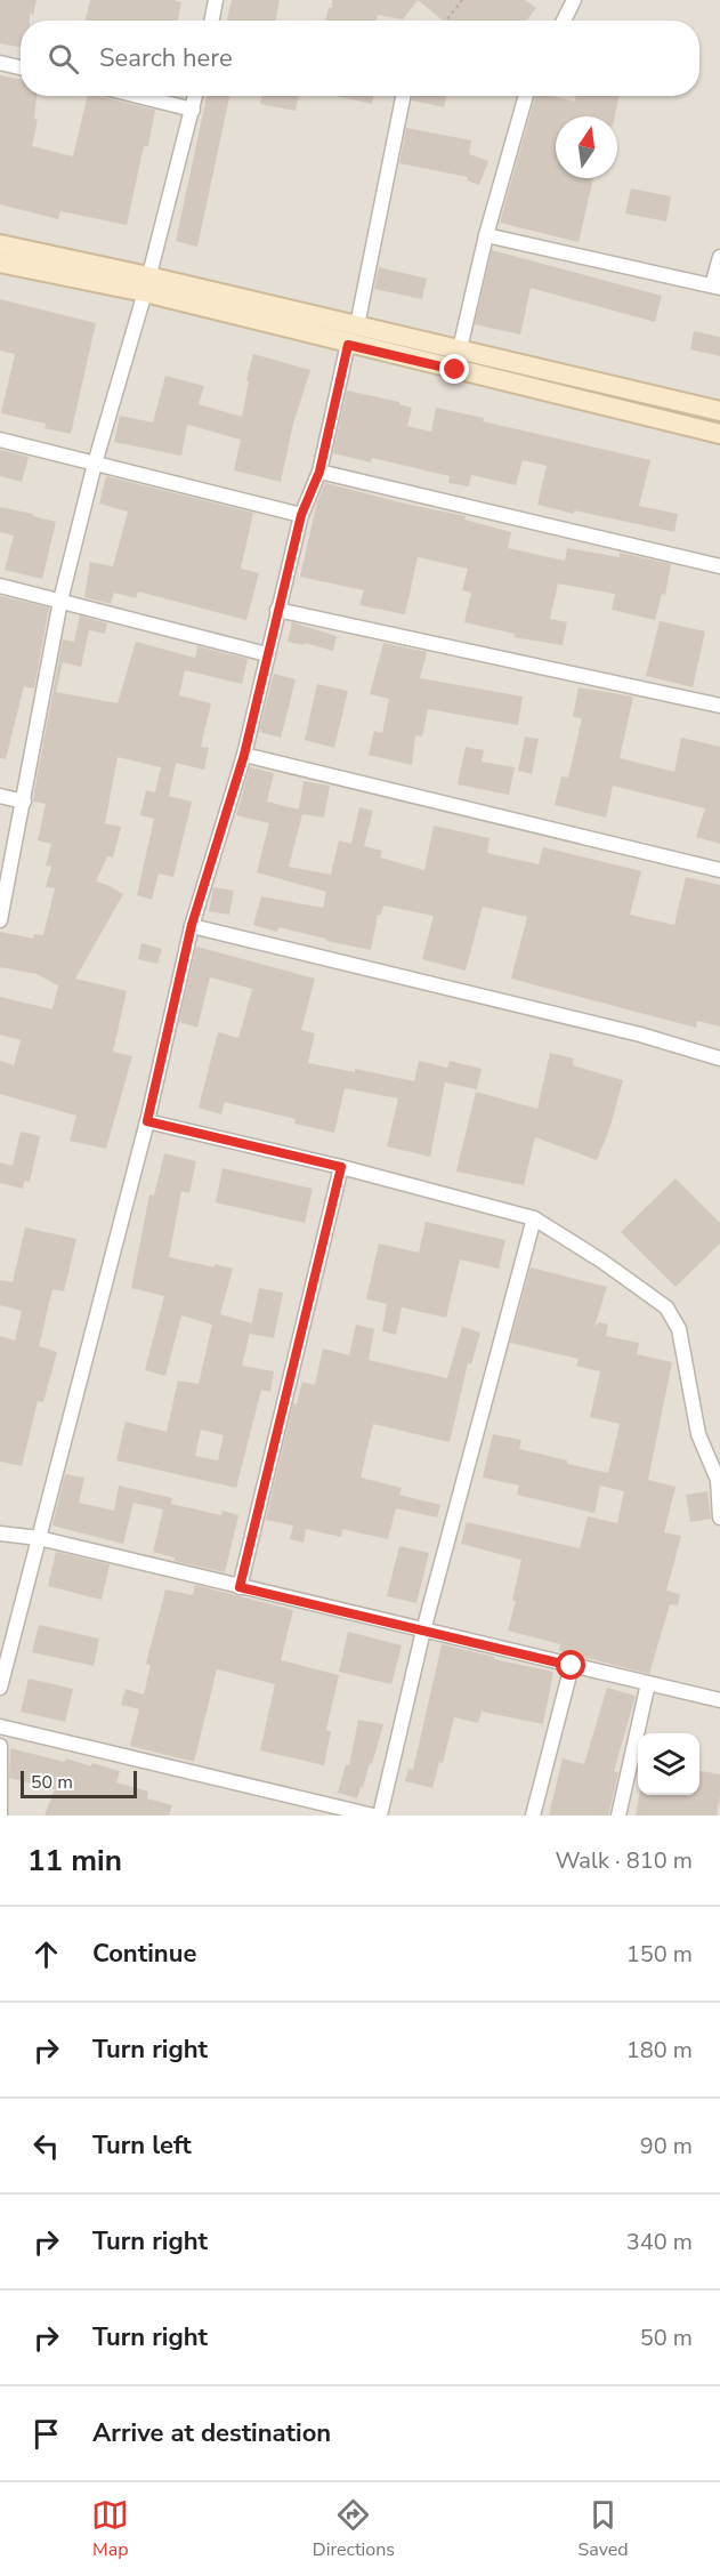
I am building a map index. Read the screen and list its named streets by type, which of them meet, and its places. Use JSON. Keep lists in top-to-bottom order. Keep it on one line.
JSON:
{"scale_bar":"50 m","north":"top","page":{"search":"Search here","scale":"50 m","heading":["11 min","Walk · 810 m"],"list":[["Continue","150 m"],["Turn right","180 m"],["Turn left","90 m"],["Turn right","340 m"],["Turn right","50 m"],"Arrive at destination"],"nav":["Map","Directions","Saved"]}}
